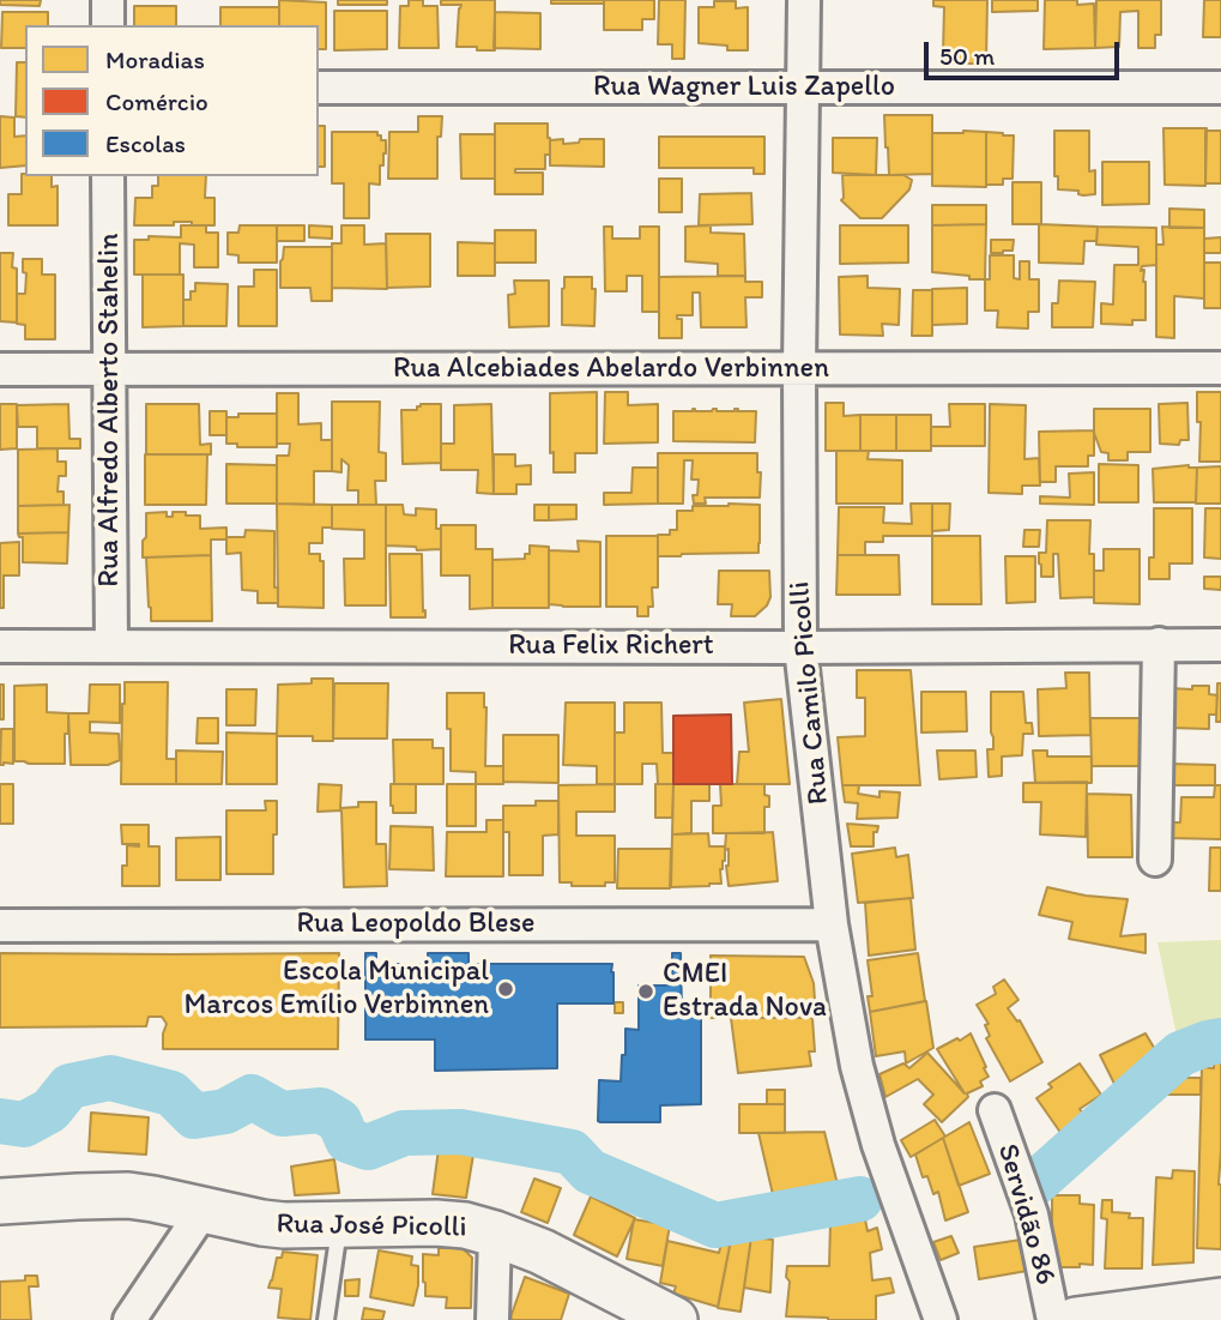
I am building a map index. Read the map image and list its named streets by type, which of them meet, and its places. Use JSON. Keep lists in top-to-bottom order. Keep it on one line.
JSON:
{"streets":{"street":["Rua Wagner Luis Zapello","Rua Alcebiades Abelardo Verbinnen","Rua Alfredo Alberto Stahelin","Rua Felix Richert","Rua Camilo Picolli","Rua Leopoldo Blese","Servidão 86","Rua José Picolli"]},"crossings":[["Rua Wagner Luis Zapello","Rua Camilo Picolli"],["Rua Alcebiades Abelardo Verbinnen","Rua Alfredo Alberto Stahelin"],["Rua Alcebiades Abelardo Verbinnen","Rua Camilo Picolli"],["Rua Alfredo Alberto Stahelin","Rua Felix Richert"],["Rua Felix Richert","Rua Camilo Picolli"],["Rua Camilo Picolli","Rua Leopoldo Blese"]],"places":["Escola Municipal Marcos Emílio Verbinnen","CMEI Estrada Nova"],"legend":["Moradias","Comércio","Escolas"],"scale_bar":"50 m"}
